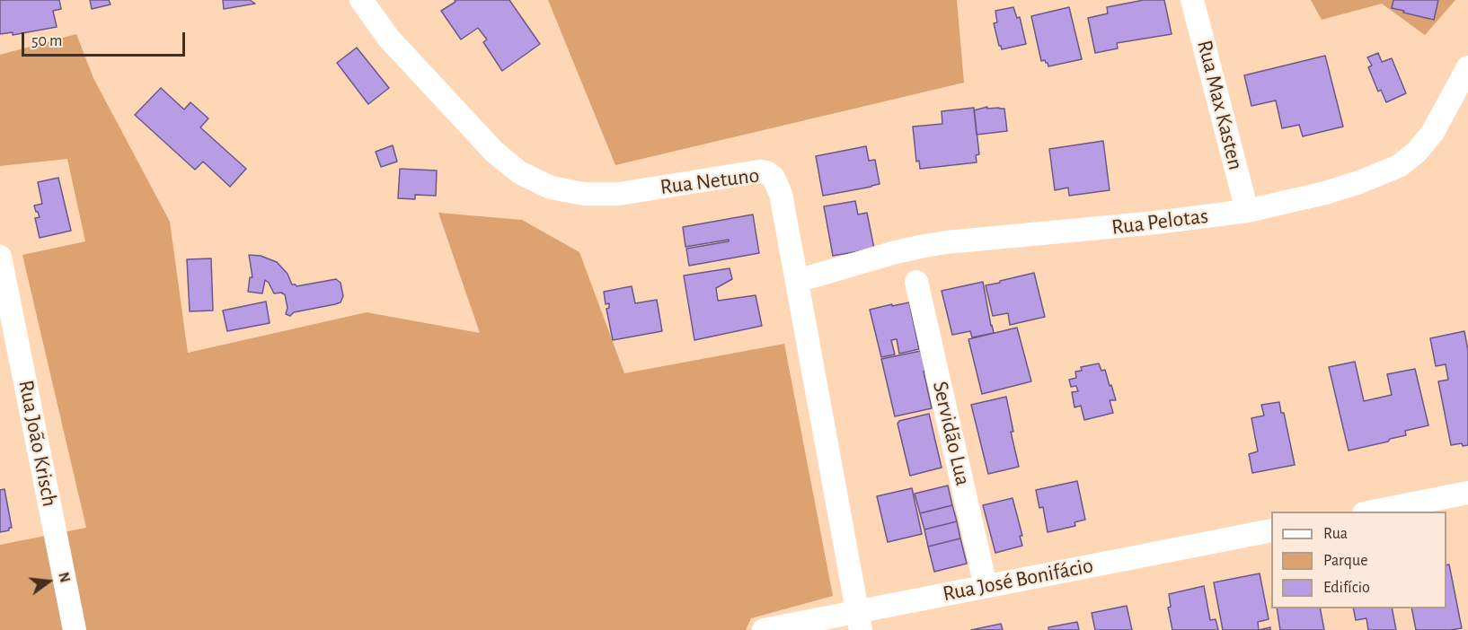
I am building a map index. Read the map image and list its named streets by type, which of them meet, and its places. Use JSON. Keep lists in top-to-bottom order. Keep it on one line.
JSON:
{"streets":{"street":["Rua Max Kasten","Rua Netuno","Rua Pelotas","Servidão Lua","Rua João Krisch","Rua José Bonifácio"]},"crossings":[["Rua Max Kasten","Rua Pelotas"],["Rua Netuno","Rua Pelotas"],["Rua Netuno","Rua José Bonifácio"],["Servidão Lua","Rua José Bonifácio"]],"legend":["Rua","Parque","Edifício"],"scale_bar":"50 m","north":"right"}
